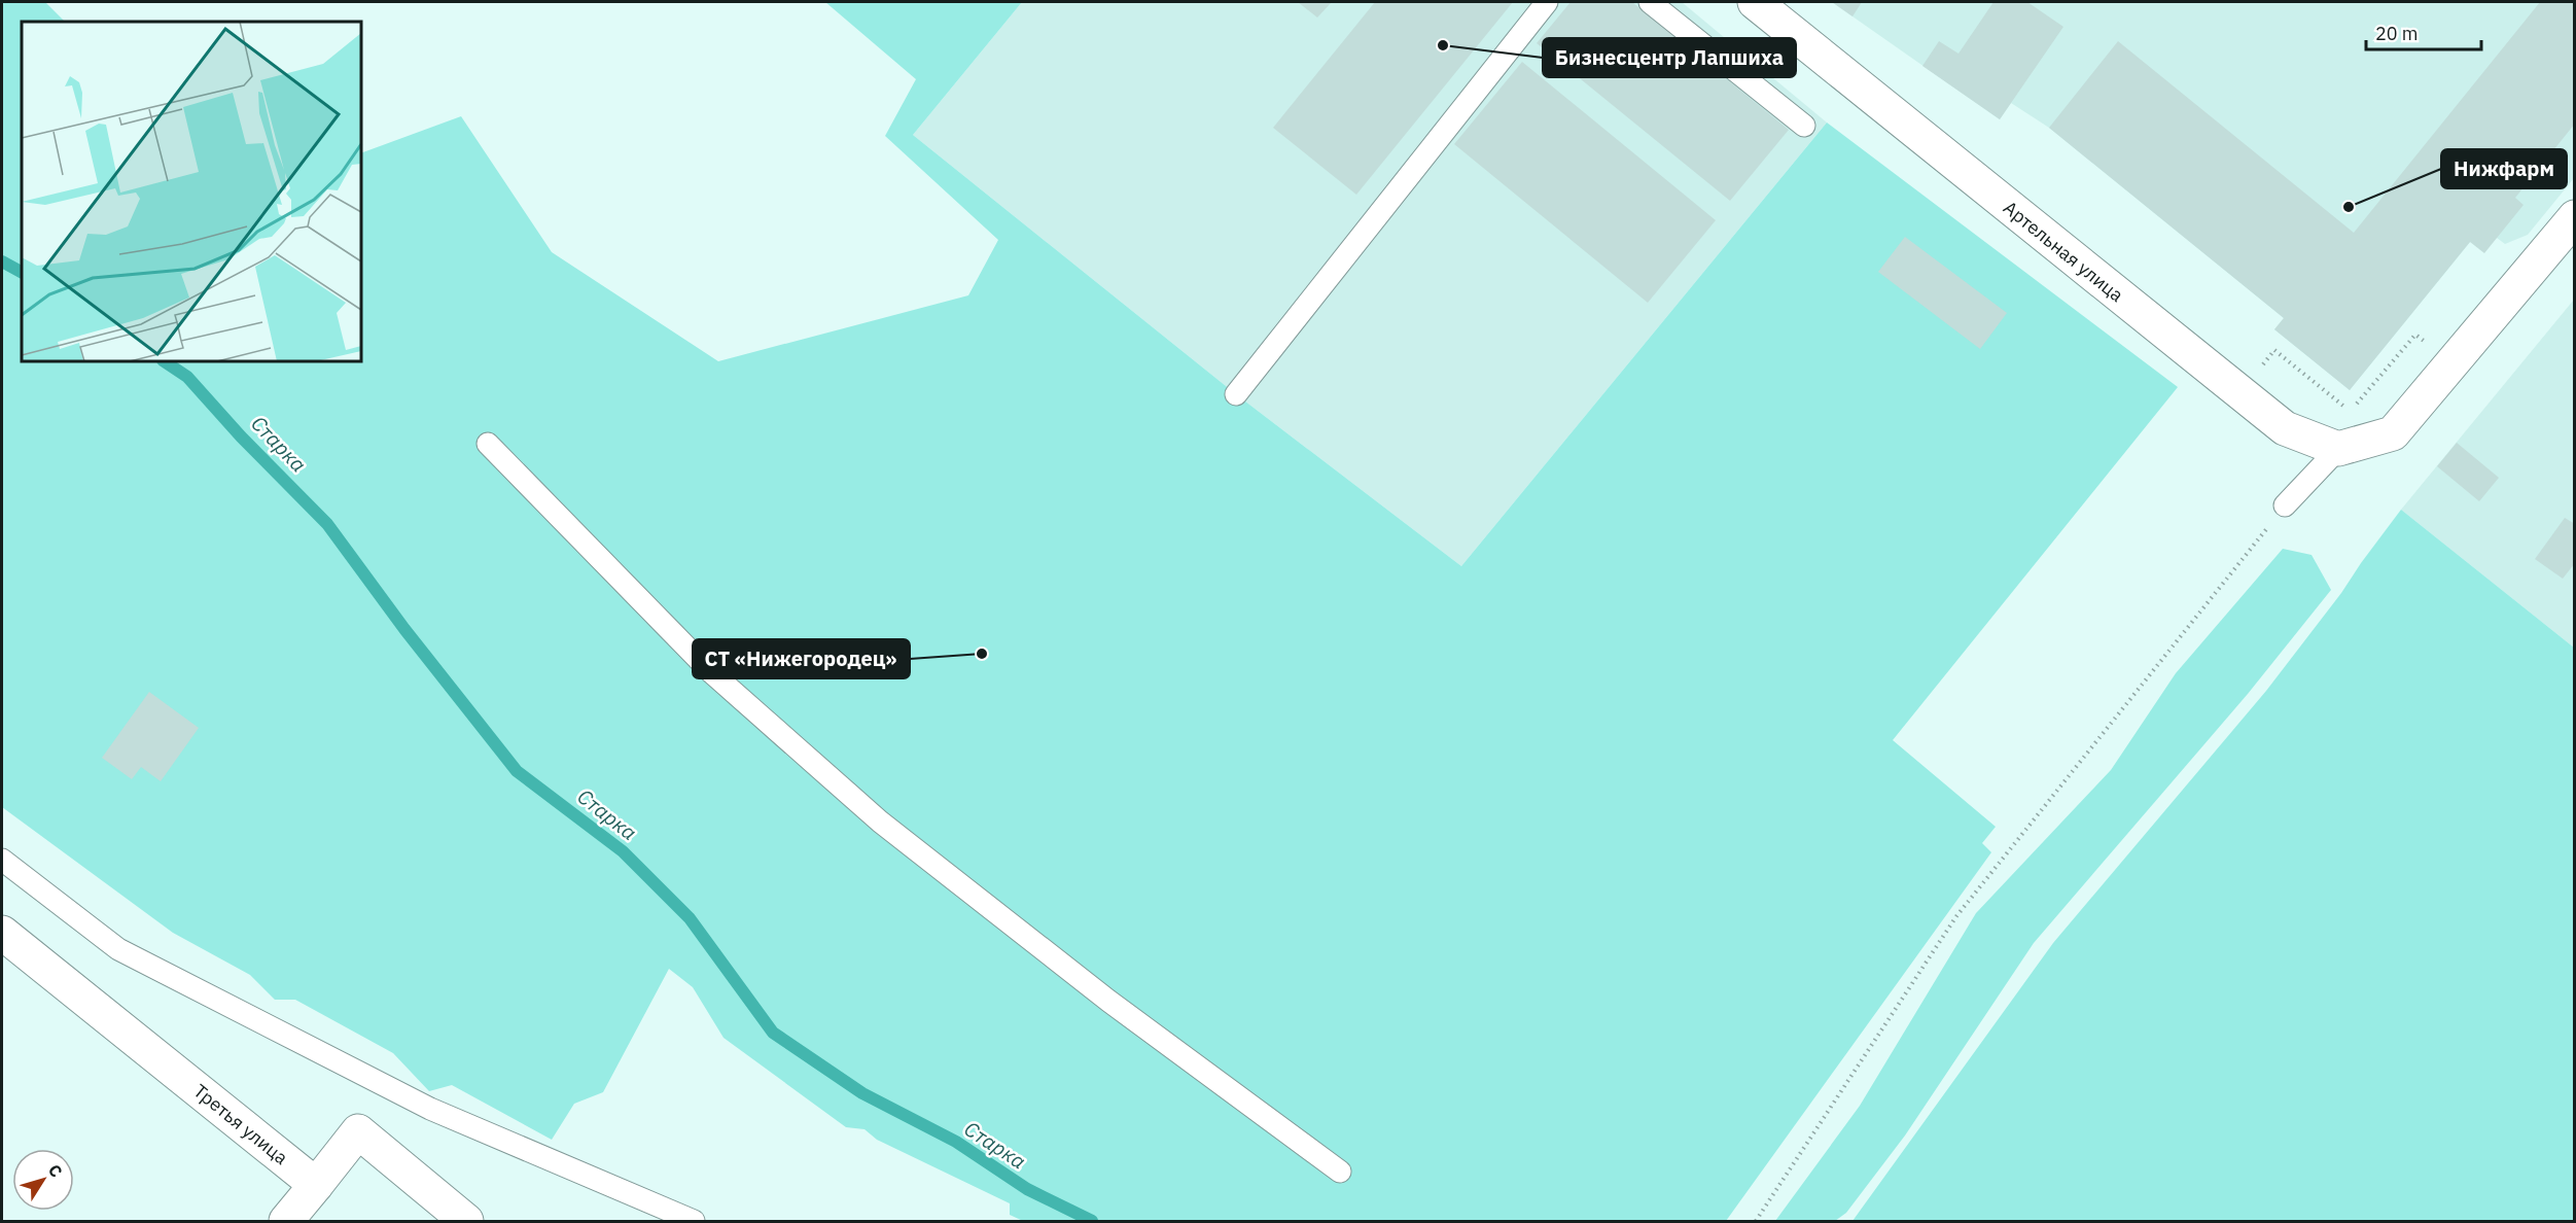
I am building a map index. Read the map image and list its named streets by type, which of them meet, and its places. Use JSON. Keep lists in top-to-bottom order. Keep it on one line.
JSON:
{"streets":{"street":["Артельная улица","Третья улица"]},"water":["Старка"],"places":["Бизнесцентр Лапшиха","Нижфарм","СТ «Нижегородец»"],"scale_bar":"20 m","north":"top right"}
